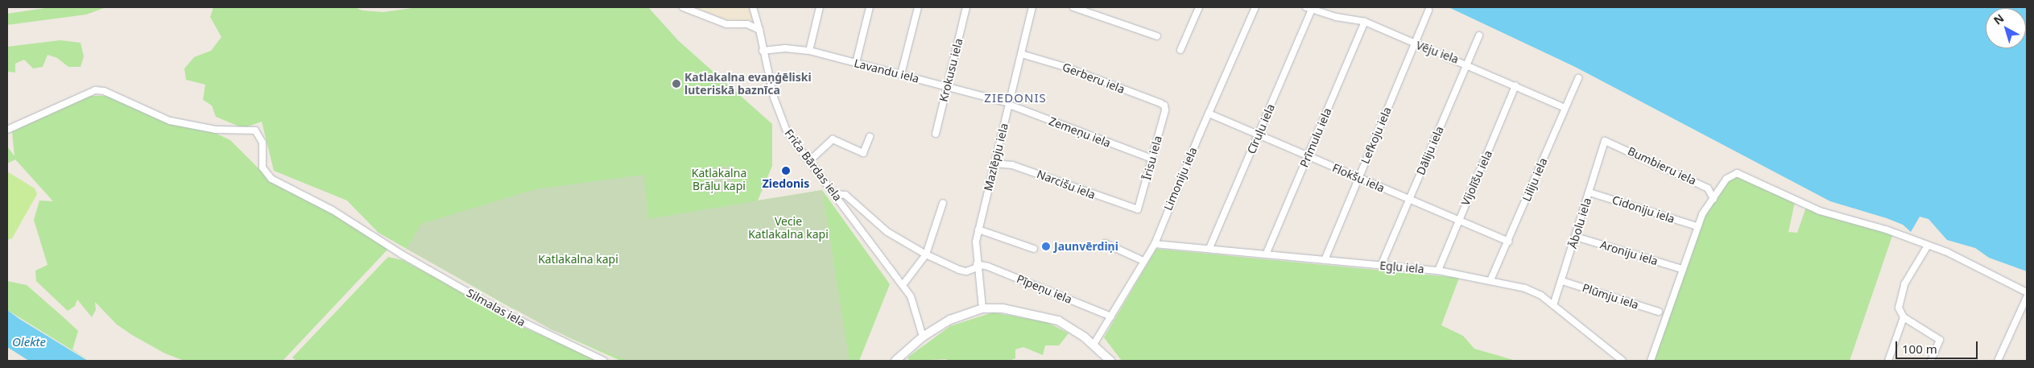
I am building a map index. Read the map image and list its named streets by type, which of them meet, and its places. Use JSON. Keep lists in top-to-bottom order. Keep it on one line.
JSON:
{"streets":{"street":["Vēju iela","Krokusu iela","Lavandu iela","Gerberu iela","Cīruļu iela","Zemeņu iela","Lefkoju iela","Prīmulu iela","Dāliju iela","Mazlēpju iela","Īrisu iela","Friča Bārdas iela","Bumbieru iela","Flokšu iela","Vijolīšu iela","Limoniju iela","Liliju iela","Narcišu iela","Cidoniju iela","Ābolu iela","Aroniju iela","Egļu iela","Pīpeņu iela","Plūmju iela","Silmalas iela"]},"crossings":[["Vēju iela","Cīruļu iela"],["Vēju iela","Lefkoju iela"],["Vēju iela","Prīmulu iela"],["Vēju iela","Dāliju iela"],["Vēju iela","Vijolīšu iela"],["Vēju iela","Liliju iela"],["Krokusu iela","Lavandu iela"],["Lavandu iela","Zemeņu iela"],["Lavandu iela","Mazlēpju iela"],["Lavandu iela","Friča Bārdas iela"],["Gerberu iela","Mazlēpju iela"],["Gerberu iela","Īrisu iela"],["Cīruļu iela","Flokšu iela"],["Cīruļu iela","Egļu iela"],["Zemeņu iela","Mazlēpju iela"],["Zemeņu iela","Īrisu iela"],["Lefkoju iela","Flokšu iela"],["Lefkoju iela","Egļu iela"],["Prīmulu iela","Flokšu iela"],["Prīmulu iela","Egļu iela"],["Dāliju iela","Flokšu iela"],["Dāliju iela","Egļu iela"],["Mazlēpju iela","Narcišu iela"],["Mazlēpju iela","Pīpeņu iela"],["Īrisu iela","Narcišu iela"],["Bumbieru iela","Ābolu iela"],["Flokšu iela","Vijolīšu iela"],["Flokšu iela","Limoniju iela"],["Flokšu iela","Liliju iela"],["Vijolīšu iela","Egļu iela"],["Limoniju iela","Egļu iela"],["Limoniju iela","Pīpeņu iela"],["Liliju iela","Egļu iela"],["Cidoniju iela","Ābolu iela"],["Ābolu iela","Aroniju iela"],["Ābolu iela","Egļu iela"],["Ābolu iela","Plūmju iela"]],"districts":["ZIEDONIS"],"water":["Olekte"],"parks":["Katlakalna Brāļu kapi","Vecie Katlakalna kapi","Katlakalna kapi"],"places":["Katlakalna evaņģēliski luteriskā baznīca","Ziedonis","Jaunvērdiņi"],"scale_bar":"100 m","north":"top left"}
